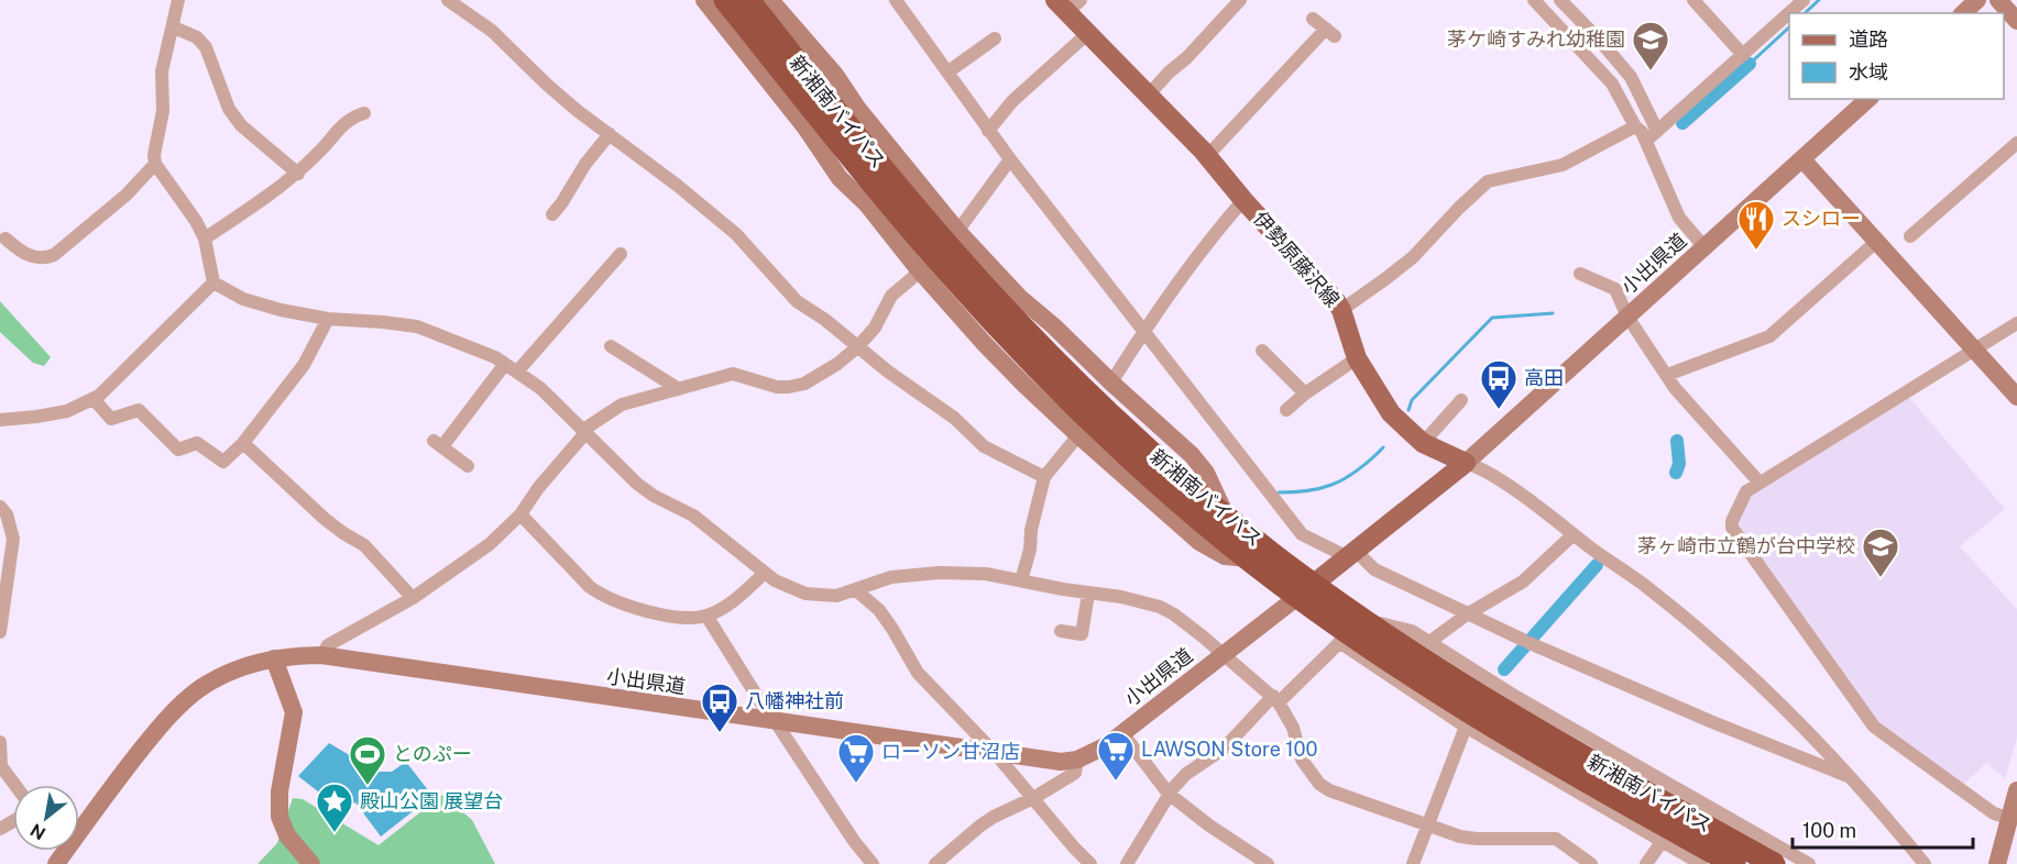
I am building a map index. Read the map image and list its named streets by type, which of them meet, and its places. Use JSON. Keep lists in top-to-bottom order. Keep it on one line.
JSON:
{"streets":{"highway":["新湘南バイパス"],"main road":["伊勢原藤沢線"],"street":["小出県道"]},"crossings":[["伊勢原藤沢線","小出県道"]],"places":{"school or university":["茅ケ崎すみれ幼稚園","茅ヶ崎市立鶴が台中学校"],"restaurant":["スシロー"],"bus stop":["高田","八幡神社前"],"supermarket":["LAWSON Store 100","ローソン甘沼店"],"sports":["とのぷー"],"place":["殿山公園 展望台"]},"legend":["道路","水域"],"scale_bar":"100 m","north":"bottom left"}
